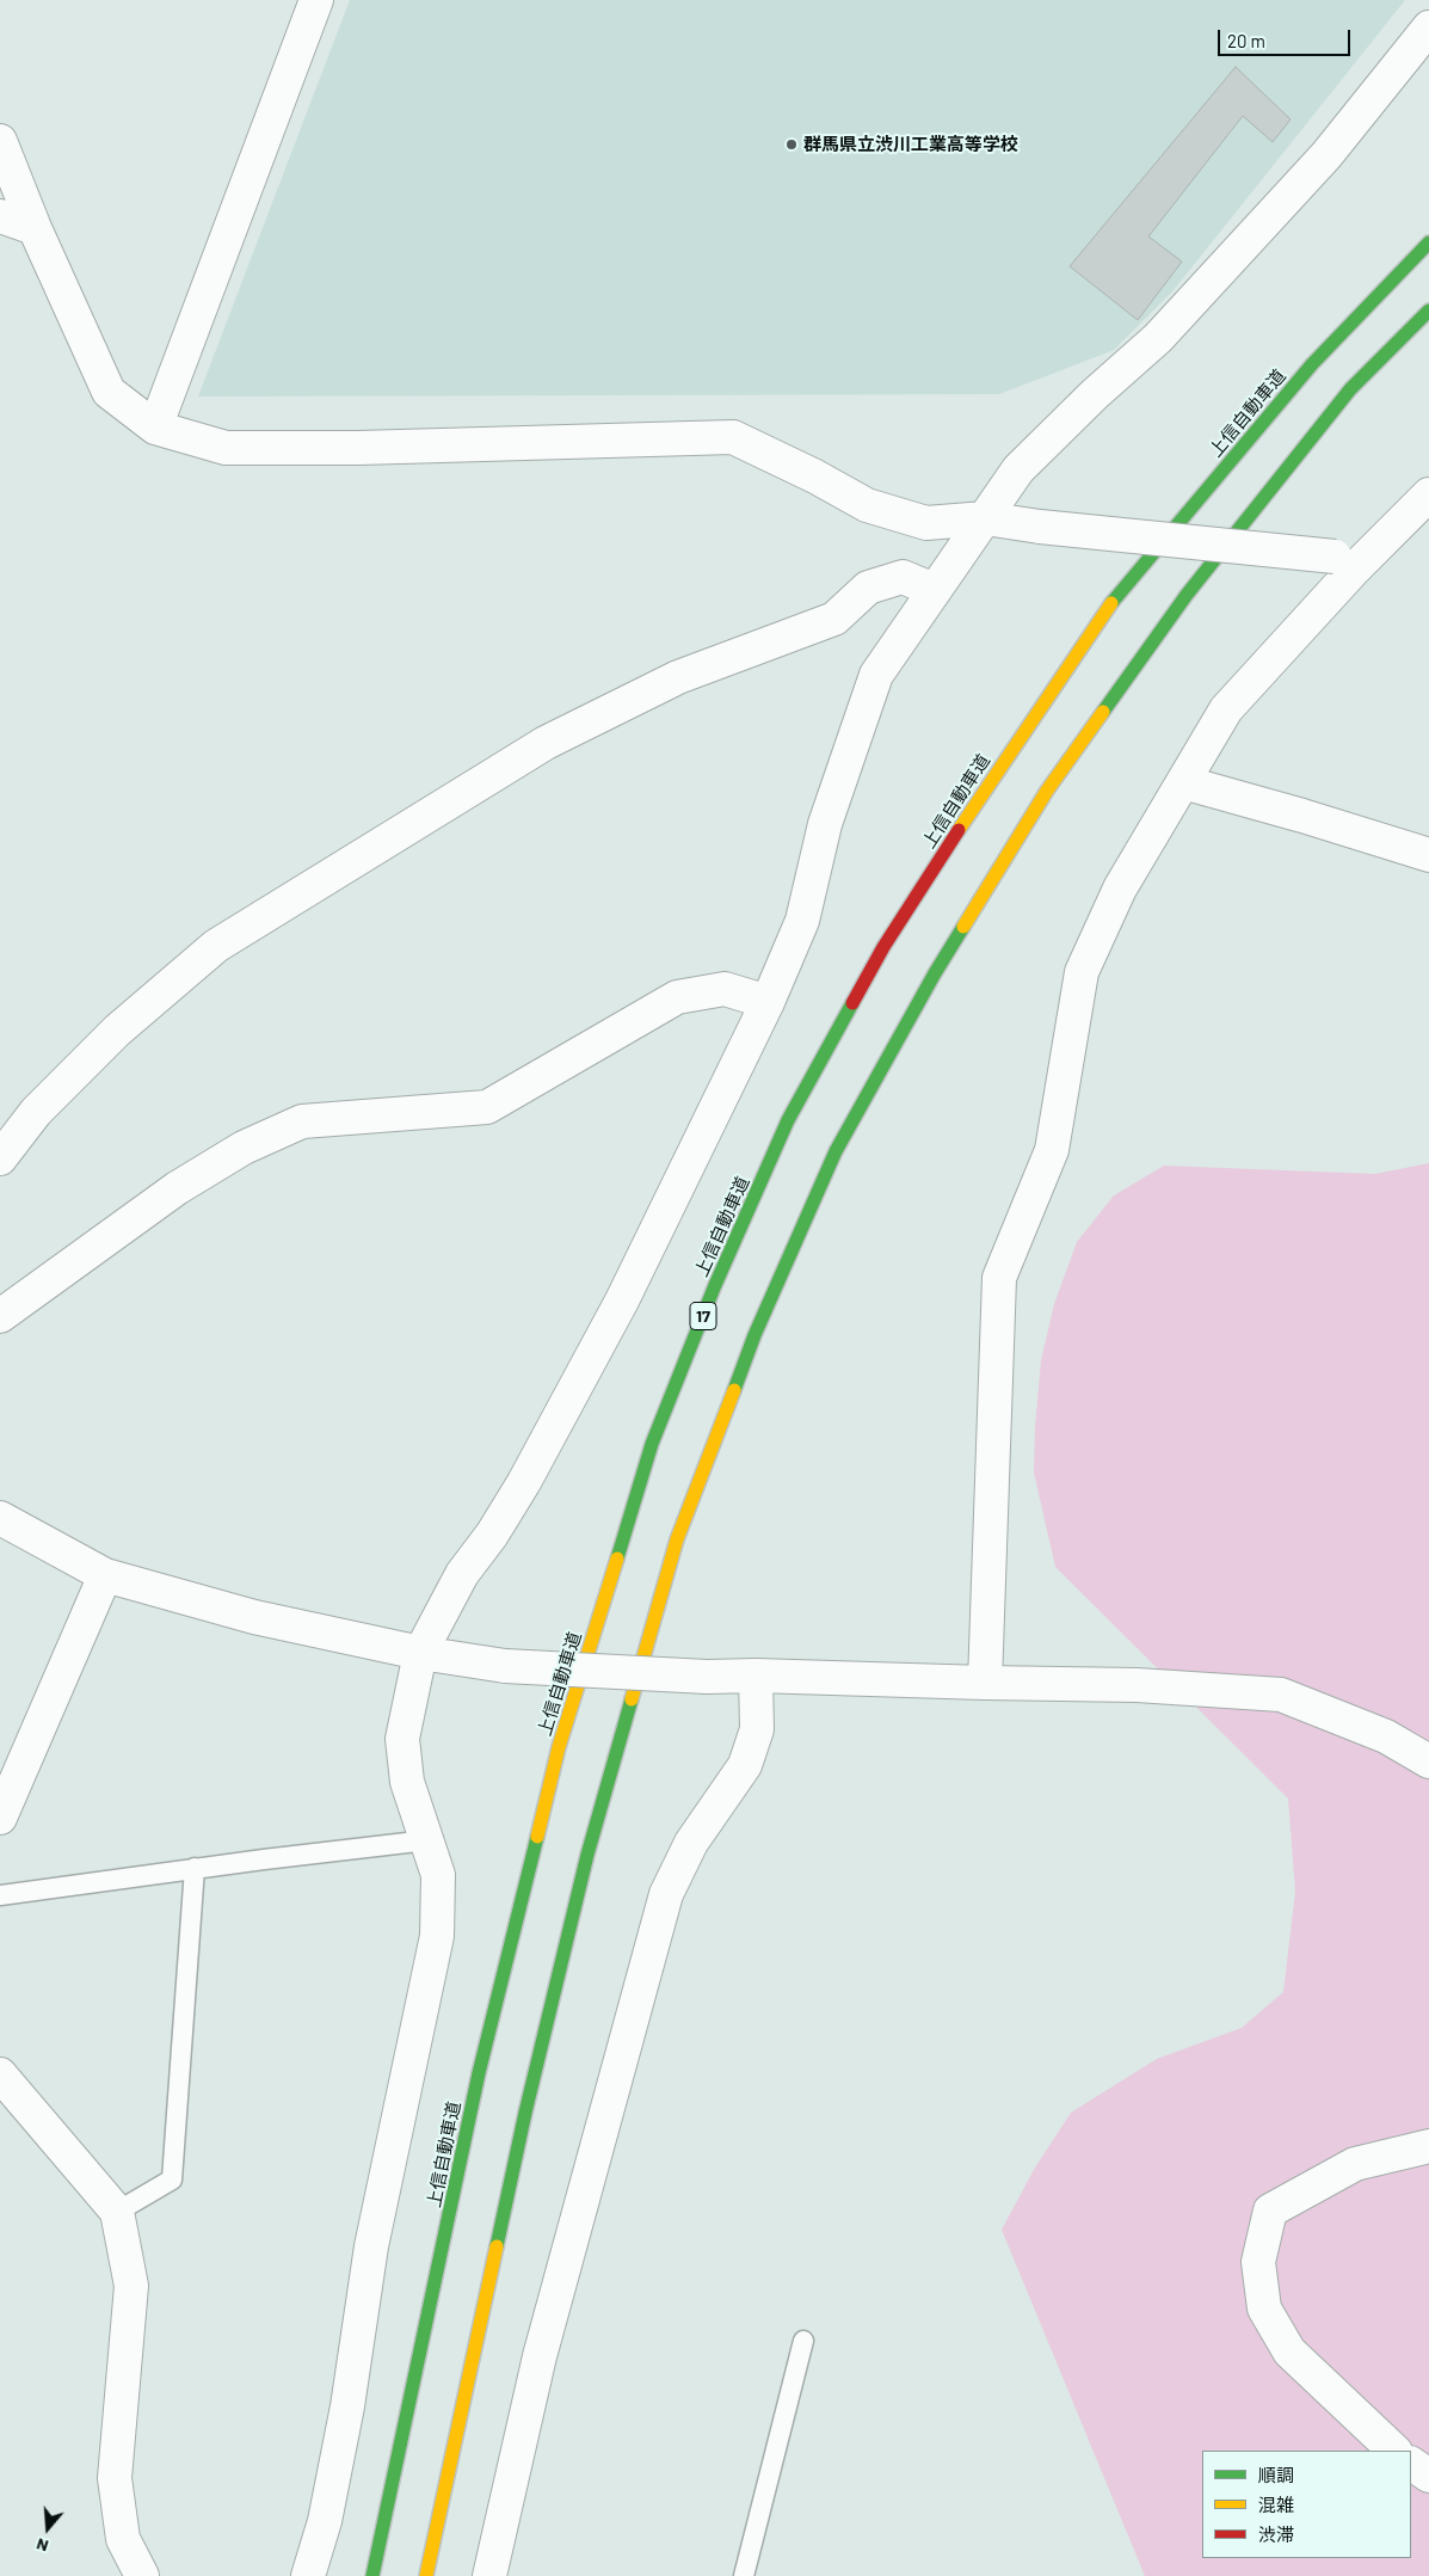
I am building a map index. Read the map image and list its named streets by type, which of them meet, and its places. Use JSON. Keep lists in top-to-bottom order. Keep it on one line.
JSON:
{"streets":{"highway":["上信自動車道","17"]},"places":["群馬県立渋川工業高等学校"],"legend":["順調","混雑","渋滞"],"scale_bar":"20 m","north":"bottom"}
